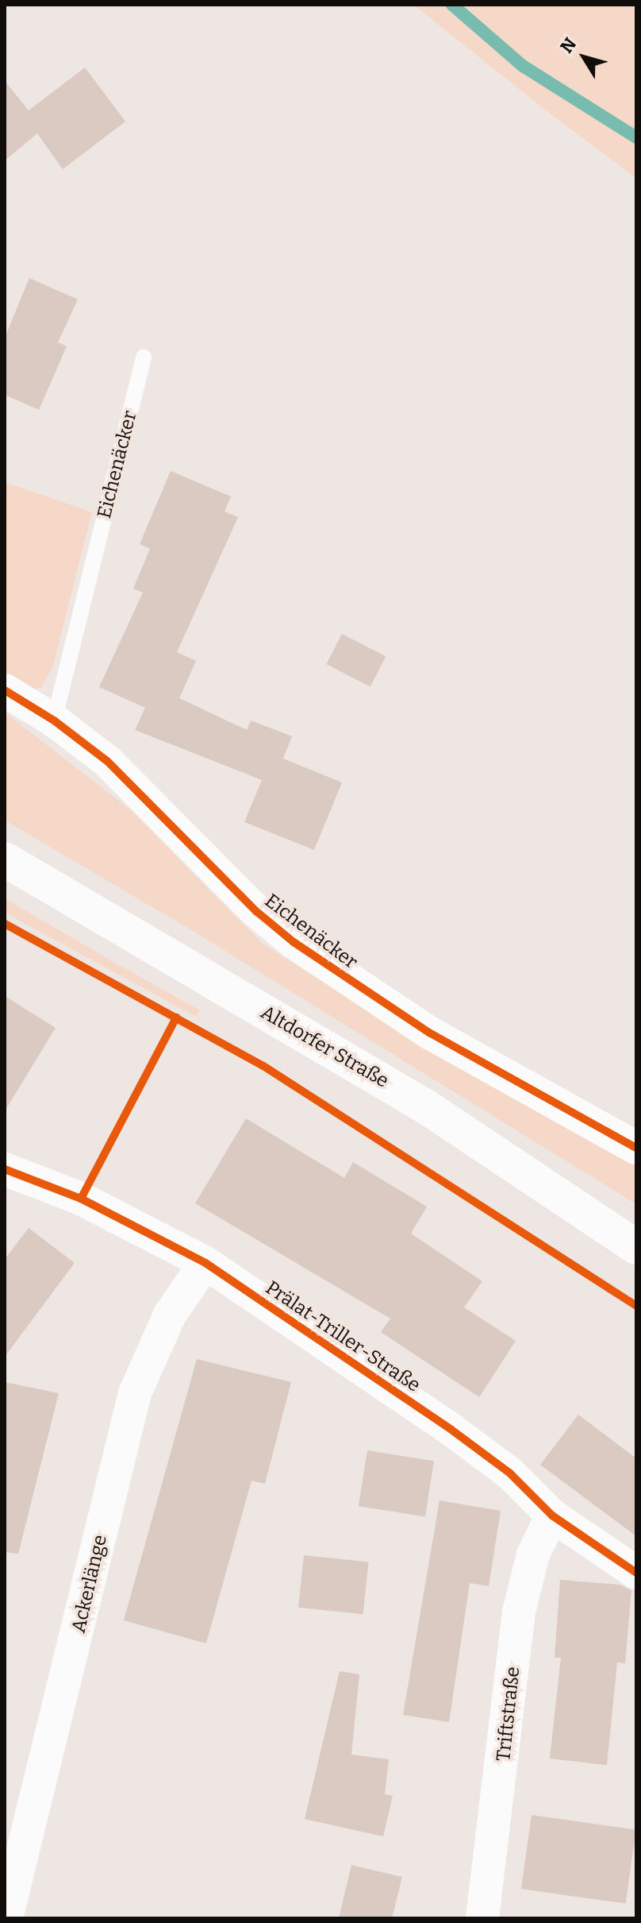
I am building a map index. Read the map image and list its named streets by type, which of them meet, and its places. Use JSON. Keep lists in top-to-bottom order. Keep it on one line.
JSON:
{"streets":{"main road":["Altdorfer Straße"],"street":["Eichenäcker","Prälat-Triller-Straße","Ackerlänge","Triftstraße"]},"crossings":[["Prälat-Triller-Straße","Ackerlänge"],["Prälat-Triller-Straße","Triftstraße"]],"north":"top left"}
